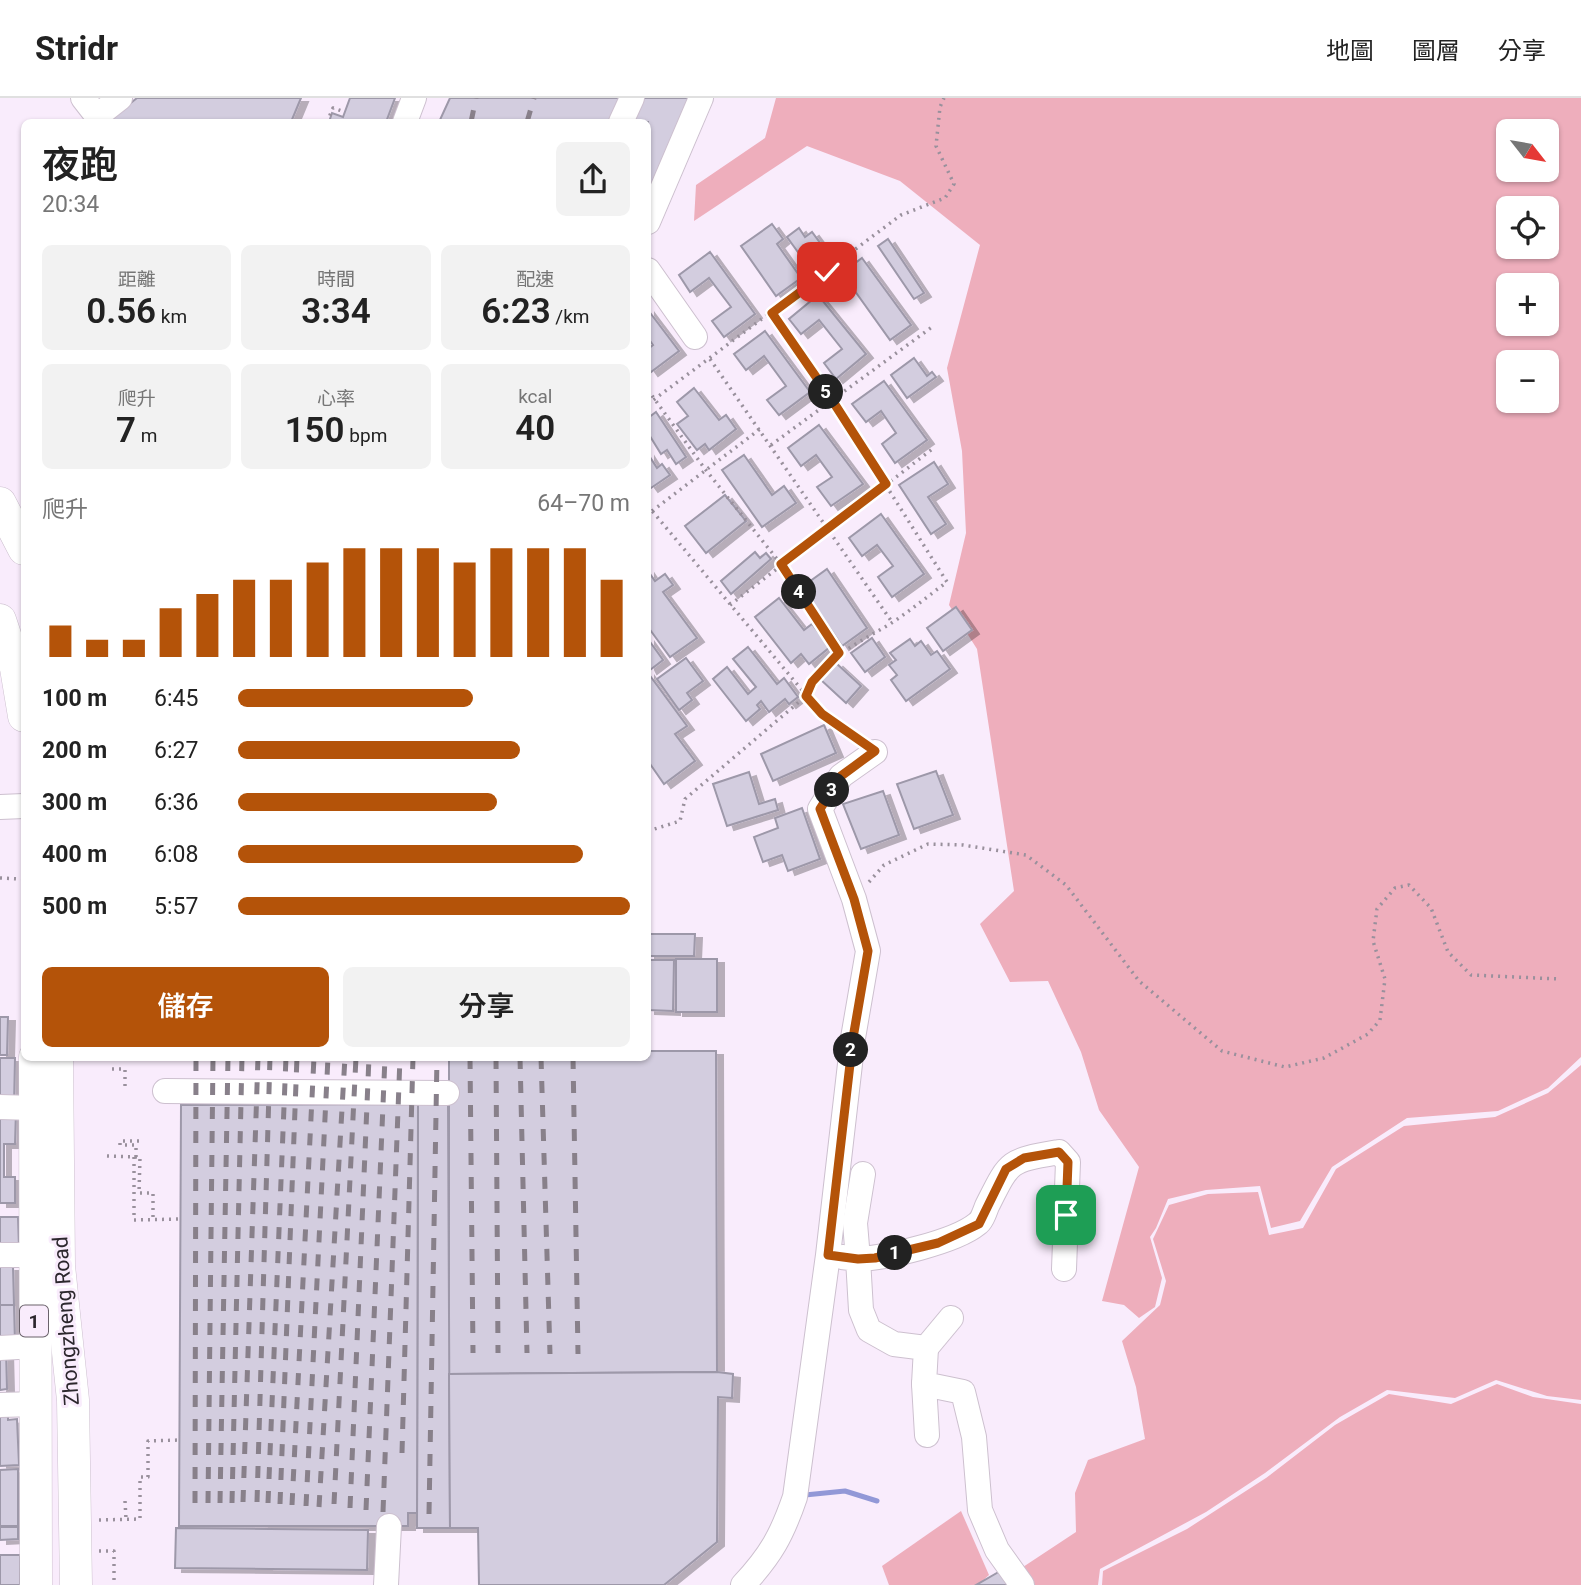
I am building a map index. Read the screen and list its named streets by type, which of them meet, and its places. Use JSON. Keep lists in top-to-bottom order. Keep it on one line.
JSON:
{"streets":{"main road":["1","Zhongzheng Road"]},"north":"bottom right","page":{"header":"Stridr","nav":["地圖","圖層","分享"],"map_buttons":["+","−"],"heading":["夜跑","20:34"],"stats":[["距離","0.56 km"],["時間","3:34"],["配速","6:23 /km"],["爬升","7 m"],["心率","150 bpm"],["kcal","40"]],"pins":["5","4","3","2","1"],"chart":["爬升","64–70 m"],"list":[{"name":"100 m","note":"6:45"},{"name":"200 m","note":"6:27"},{"name":"300 m","note":"6:36"},{"name":"400 m","note":"6:08"},{"name":"500 m","note":"5:57"}],"buttons":["儲存","分享"]}}
